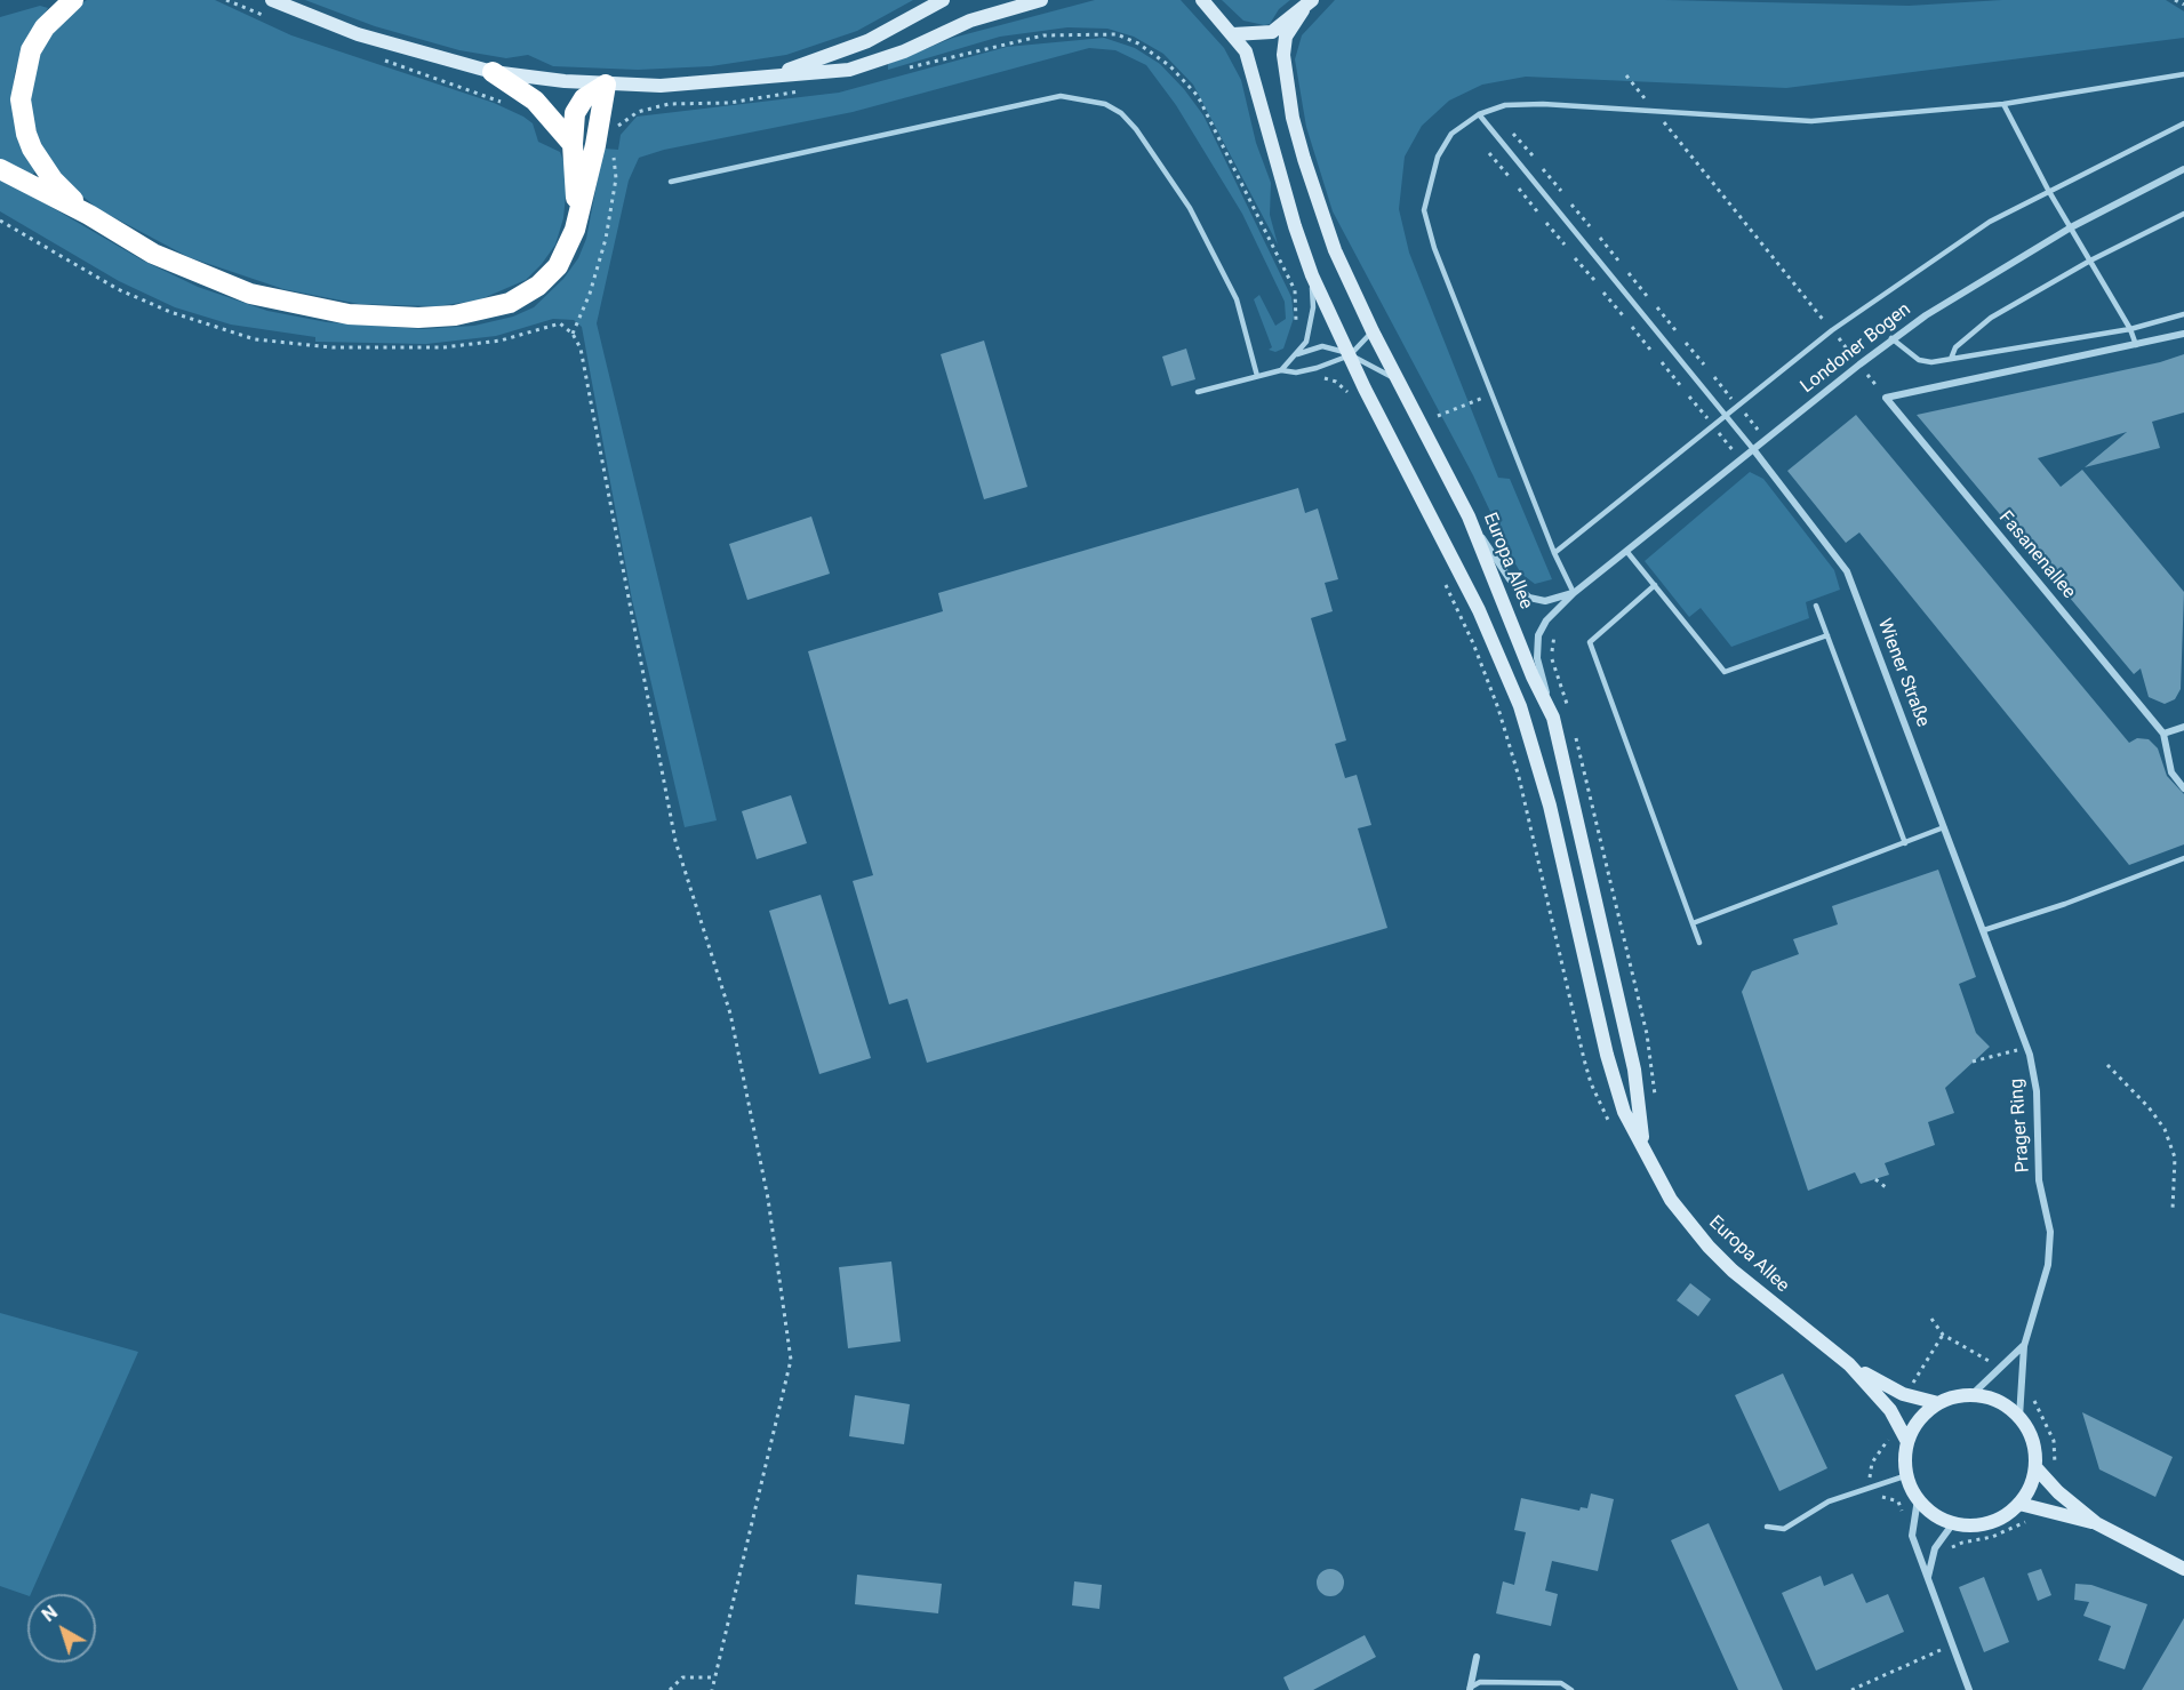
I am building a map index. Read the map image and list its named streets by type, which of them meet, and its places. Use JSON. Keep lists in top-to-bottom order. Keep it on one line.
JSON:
{"streets":{"main road":["Europa Allee"],"street":["Londoner Bogen","Fasanenallee","Wiener Straße","Prager Ring"]},"crossings":[["Londoner Bogen","Europa Allee"],["Londoner Bogen","Wiener Straße"],["Wiener Straße","Prager Ring"]],"north":"top left"}
